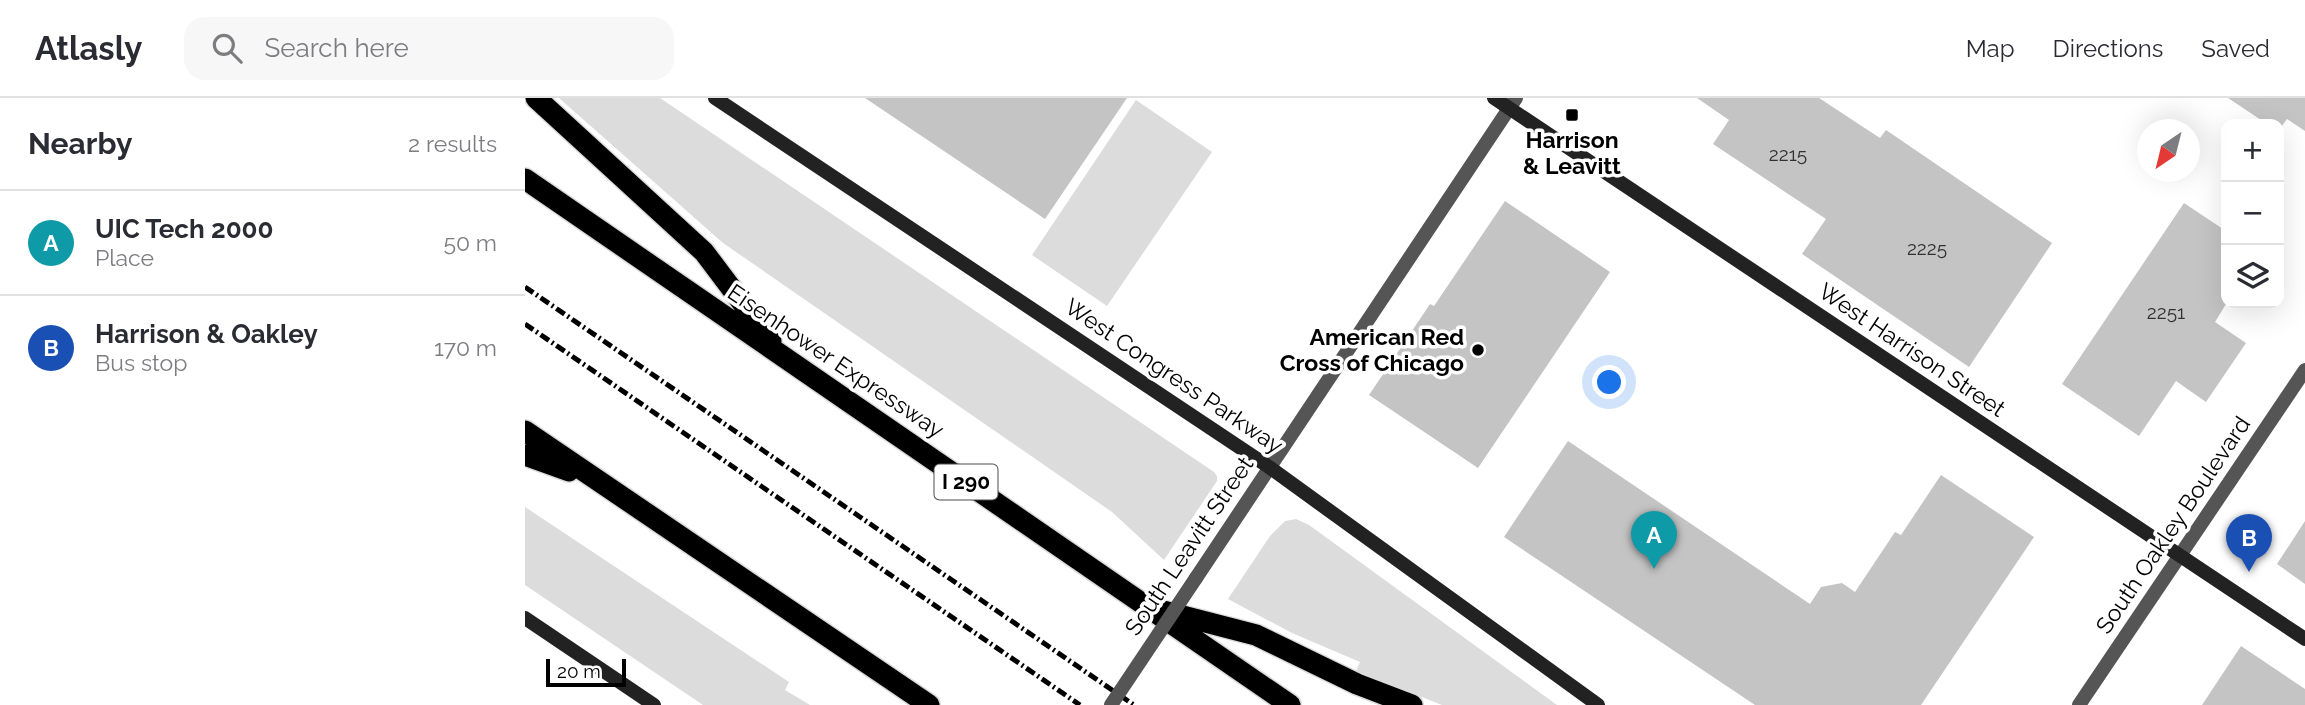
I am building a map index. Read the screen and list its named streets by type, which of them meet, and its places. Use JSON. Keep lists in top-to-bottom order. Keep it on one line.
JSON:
{"streets":{"highway":["Eisenhower Expressway","I 290"],"street":["West Harrison Street","West Congress Parkway","South Oakley Boulevard","South Leavitt Street"]},"crossings":[["West Harrison Street","South Oakley Boulevard"],["West Harrison Street","South Leavitt Street"],["West Congress Parkway","South Leavitt Street"]],"places":{"transit":["Harrison & Leavitt"],"other":["American Red Cross of Chicago"]},"house_numbers":["2215","2225","2251"],"scale_bar":"20 m","north":"bottom left","page":{"header":"Atlasly","search":"Search here","nav":["Map","Directions","Saved"],"heading":["Nearby","2 results"],"map_buttons":["+","−"],"list":[{"mark":"A","name":"UIC Tech 2000","note":"Place","value":"50 m"},{"mark":"B","name":"Harrison & Oakley","note":"Bus stop","value":"170 m"}],"pins":["A","B"],"scale":"20 m"}}
